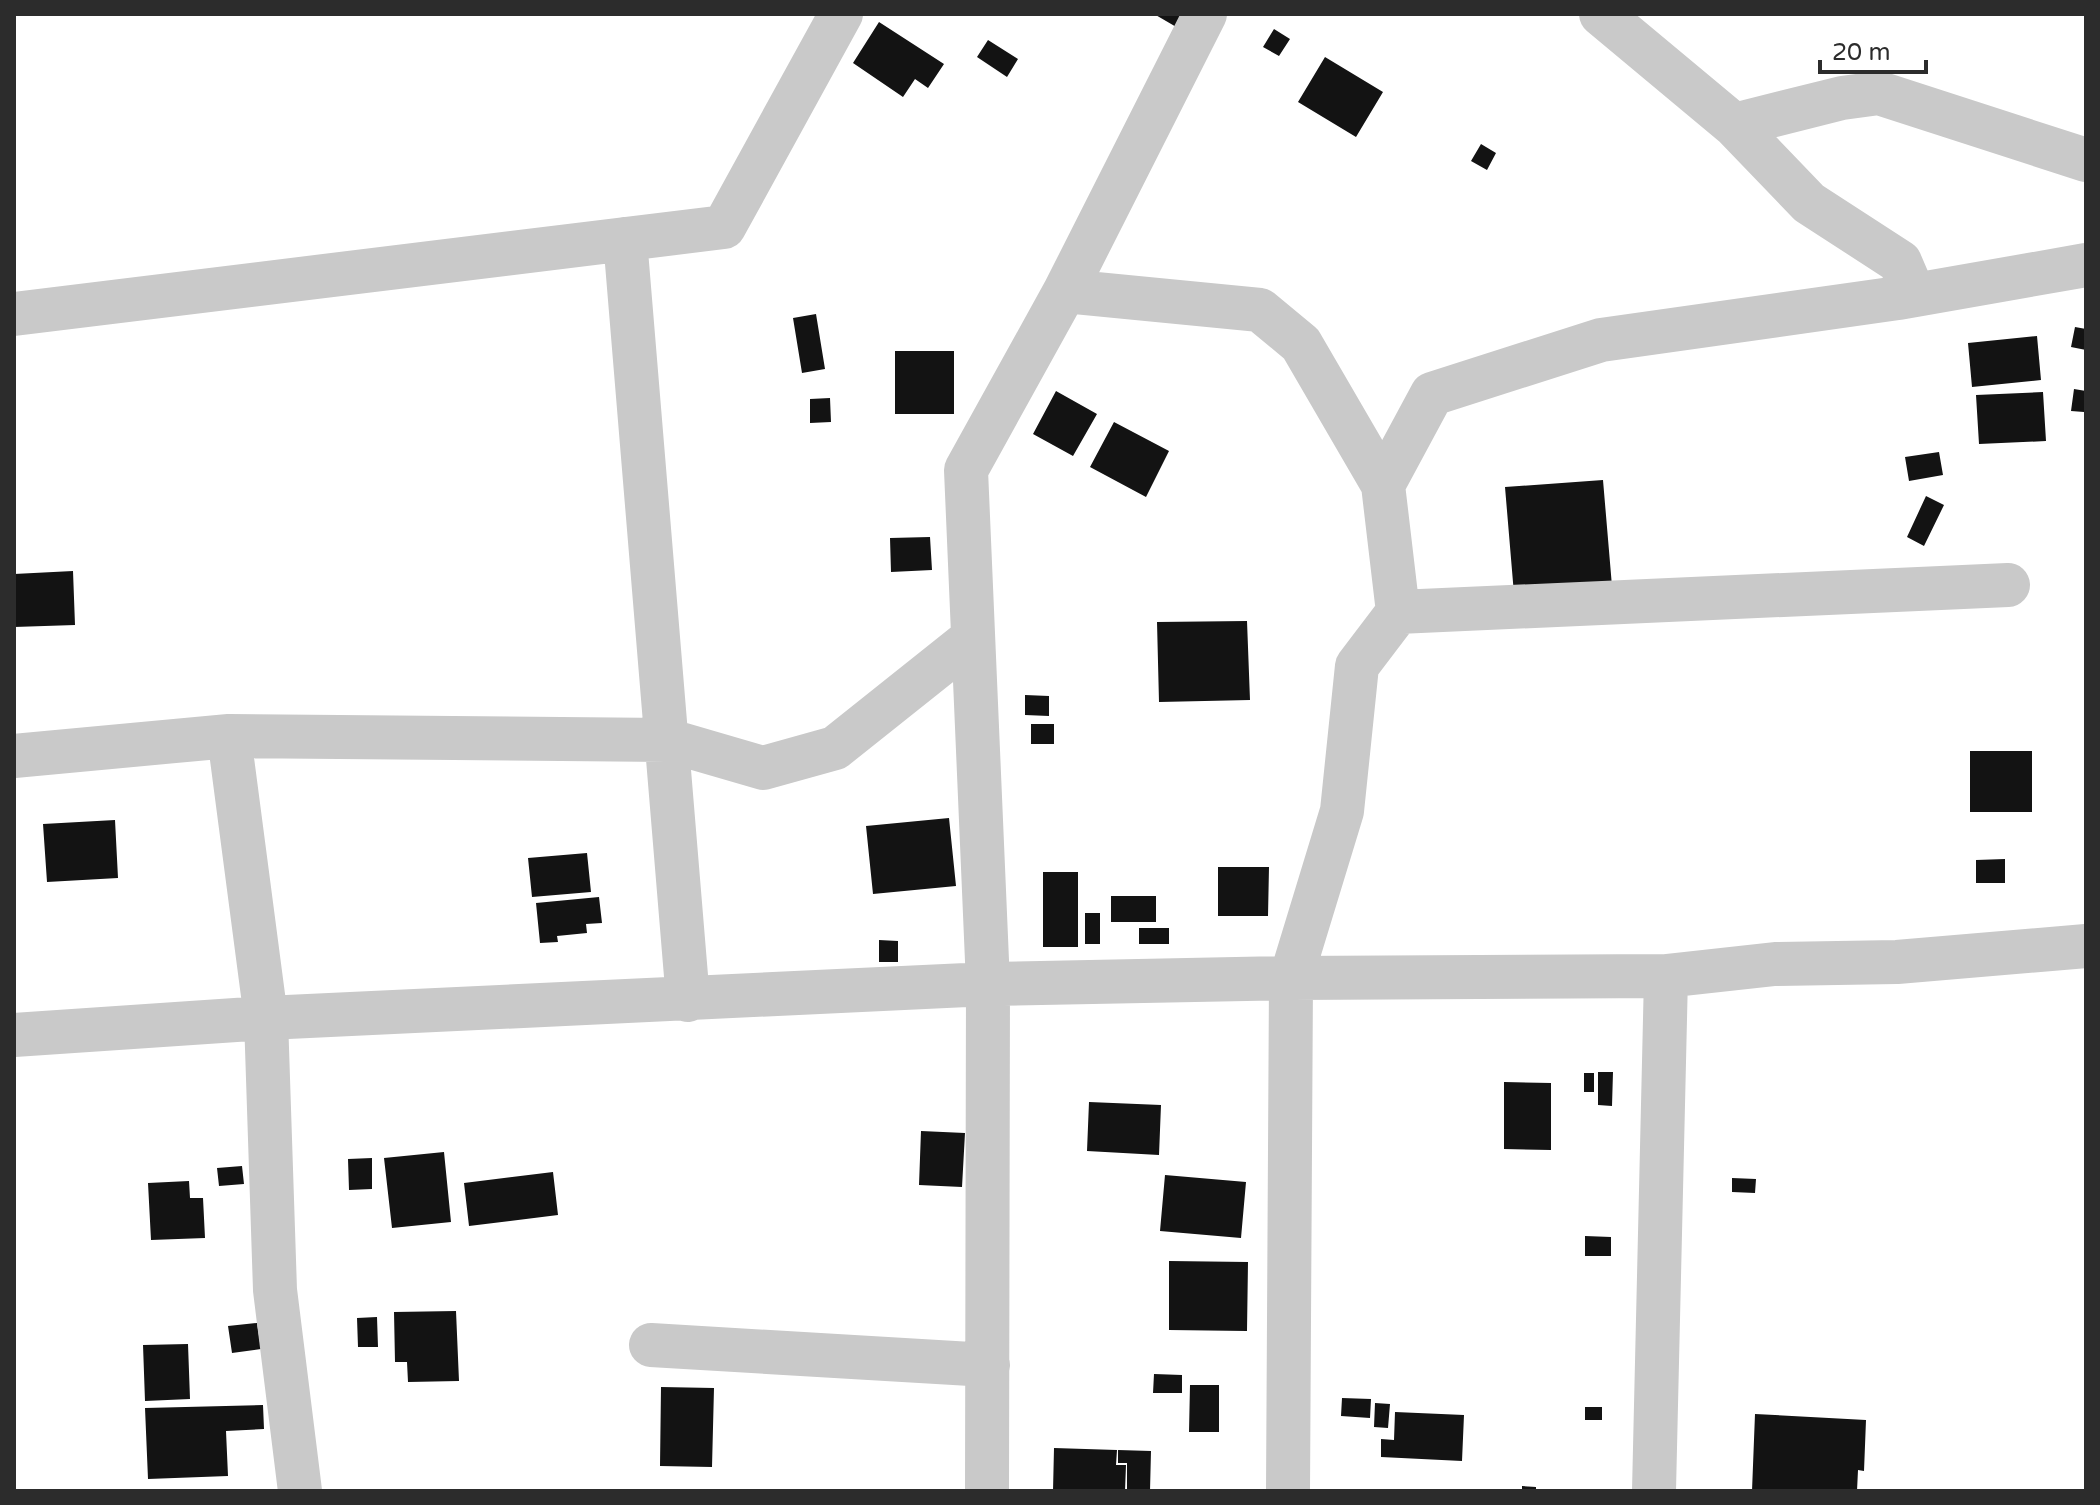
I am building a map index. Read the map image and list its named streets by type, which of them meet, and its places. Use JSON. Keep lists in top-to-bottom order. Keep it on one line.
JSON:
{"scale_bar":"20 m"}
